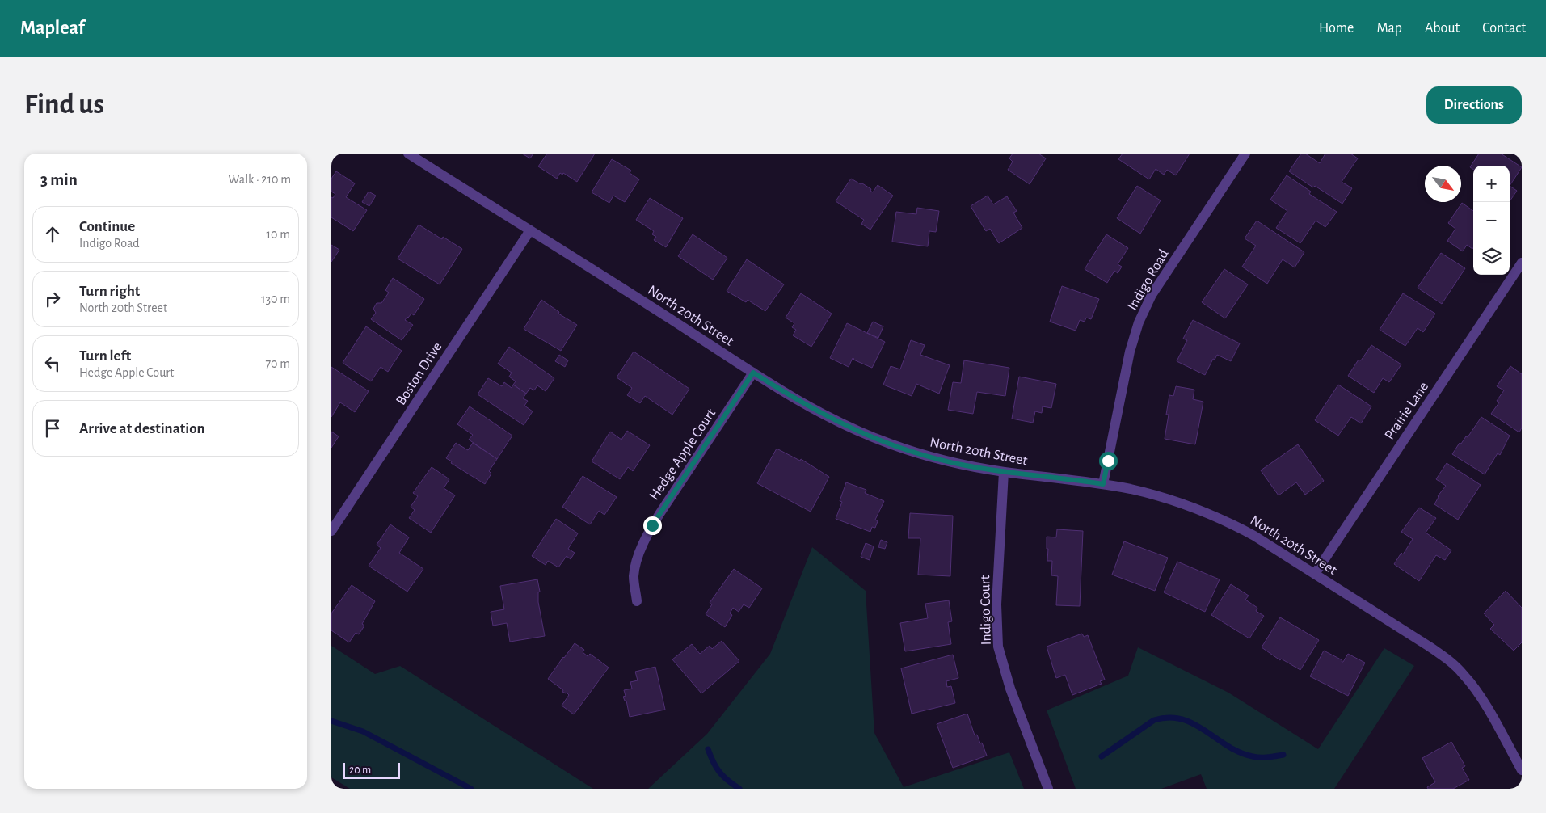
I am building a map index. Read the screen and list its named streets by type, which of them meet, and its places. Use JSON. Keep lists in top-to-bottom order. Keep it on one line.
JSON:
{"streets":{"street":["Indigo Road","North 20th Street","Boston Drive","Prairie Lane","Hedge Apple Court","Indigo Court"]},"crossings":[["Indigo Road","North 20th Street"],["North 20th Street","Boston Drive"],["North 20th Street","Prairie Lane"],["North 20th Street","Hedge Apple Court"],["North 20th Street","Indigo Court"]],"scale_bar":"20 m","north":"bottom right","page":{"header":"Mapleaf","nav":["Home","Map","About","Contact"],"buttons":"Directions","title":"Find us","heading":["3 min","Walk · 210 m"],"map_buttons":["+","−"],"list":[["Continue","Indigo Road","10 m"],["Turn right","North 20th Street","130 m"],["Turn left","Hedge Apple Court","70 m"],"Arrive at destination"],"scale":"20 m"}}
